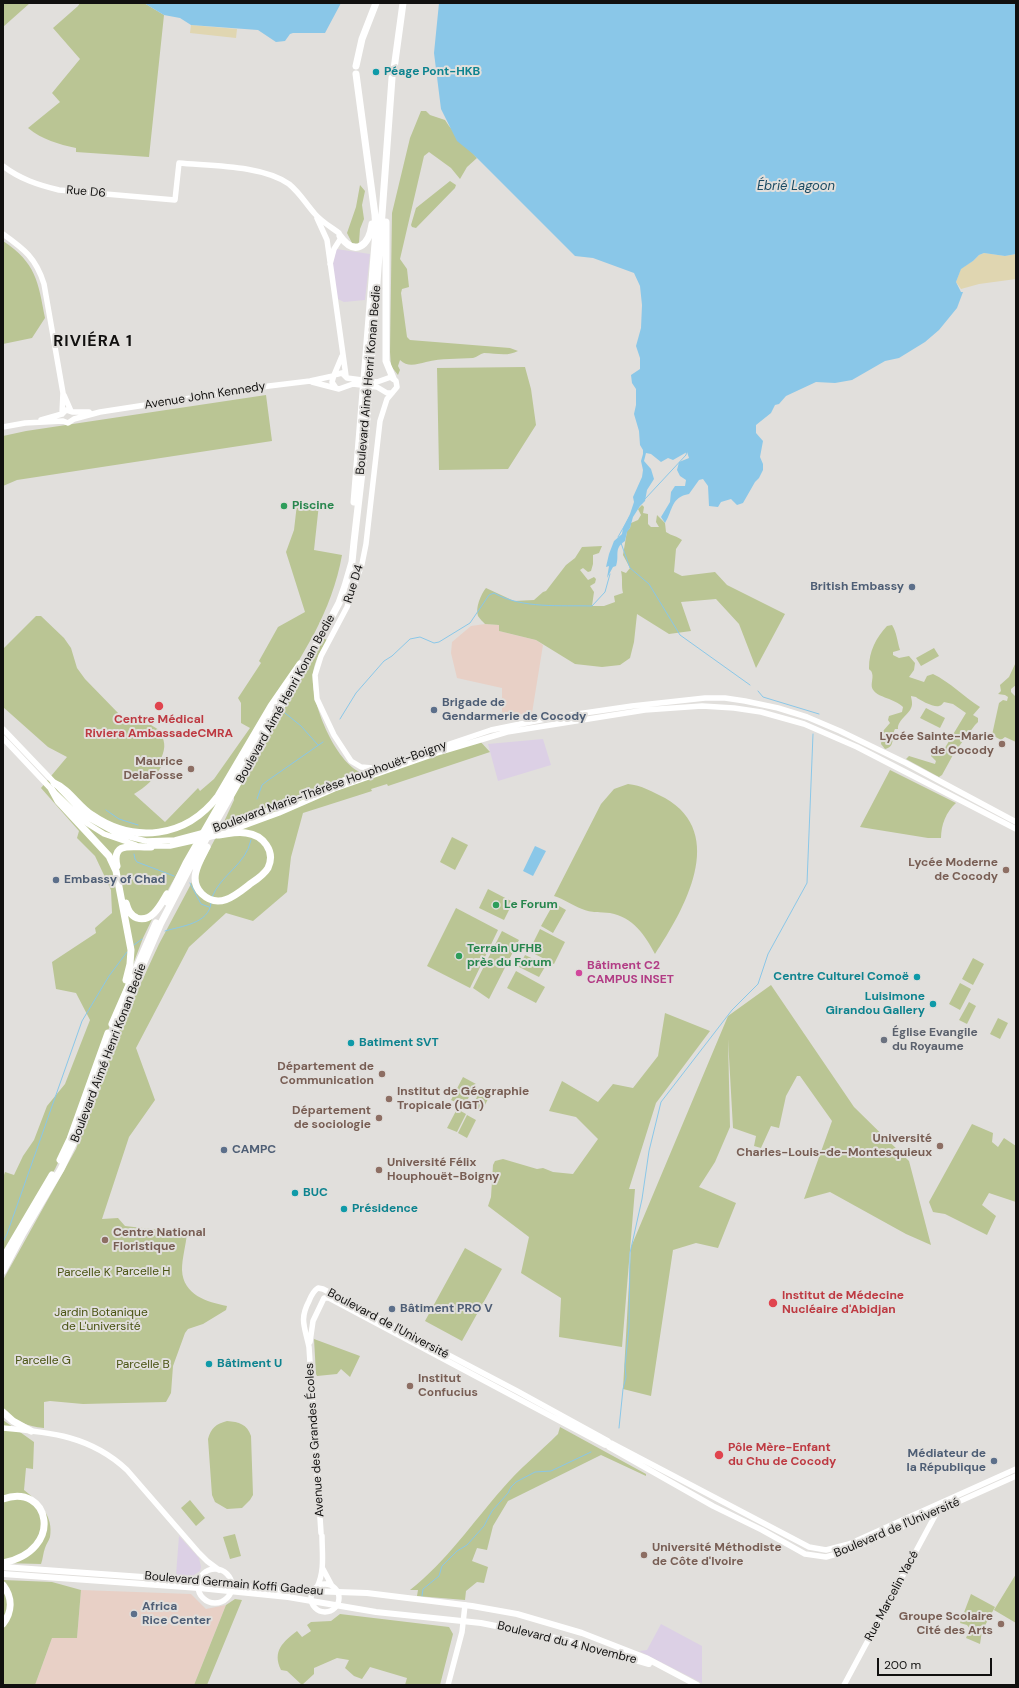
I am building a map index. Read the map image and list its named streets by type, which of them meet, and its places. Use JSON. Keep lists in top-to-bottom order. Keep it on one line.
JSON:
{"streets":{"highway":["Boulevard Aimé Henri Konan Bedie"],"main road":["Rue D6","Avenue John Kennedy","Rue D4","Boulevard Marie-Thérèse Houphouët-Boigny","Boulevard de l'Université","Avenue des Grandes Écoles","Boulevard Germain Koffi Gadeau","Rue Marcelin Yacé","Boulevard du 4 Novembre"]},"crossings":[["Avenue John Kennedy","Rue D4"],["Rue D4","Boulevard Marie-Thérèse Houphouët-Boigny"],["Boulevard de l'Université","Avenue des Grandes Écoles"],["Boulevard de l'Université","Rue Marcelin Yacé"],["Avenue des Grandes Écoles","Boulevard Germain Koffi Gadeau"],["Boulevard Germain Koffi Gadeau","Boulevard du 4 Novembre"]],"districts":["RIVIÉRA 1"],"water":["Ébrié Lagoon"],"parks":["Parcelle H","Parcelle K","Jardin Botanique de L'université","Parcelle G","Parcelle B"],"places":["Péage Pont-HKB","Piscine","British Embassy","Centre Médical Riviera AmbassadeCMRA","Brigade de Gendarmerie de Cocody","Lycée Sainte-Marie de Cocody","Maurice DelaFosse","Lycée Moderne de Cocody","Embassy of Chad","Le Forum","Terrain UFHB près du Forum","Bâtiment C2 CAMPUS INSET","Centre Culturel Comoë","Luisimone Girandou Gallery","Église Evangile du Royaume","Batiment SVT","Département de Communication","Institut de Géographie Tropicale (IGT)","Département de sociologie","Université Charles-Louis-de-Montesquieux","CAMPC","Université Félix Houphouët-Boigny","BUC","Présidence","Centre National Floristique","Institut de Médecine Nucléaire d'Abidjan","Bâtiment PRO V","Bâtiment U","Institut Confucius","Pôle Mère-Enfant du Chu de Cocody","Médiateur de la République","Université Méthodiste de Côte d'Ivoire","Africa Rice Center","Groupe Scolaire Cité des Arts"],"scale_bar":"200 m"}
